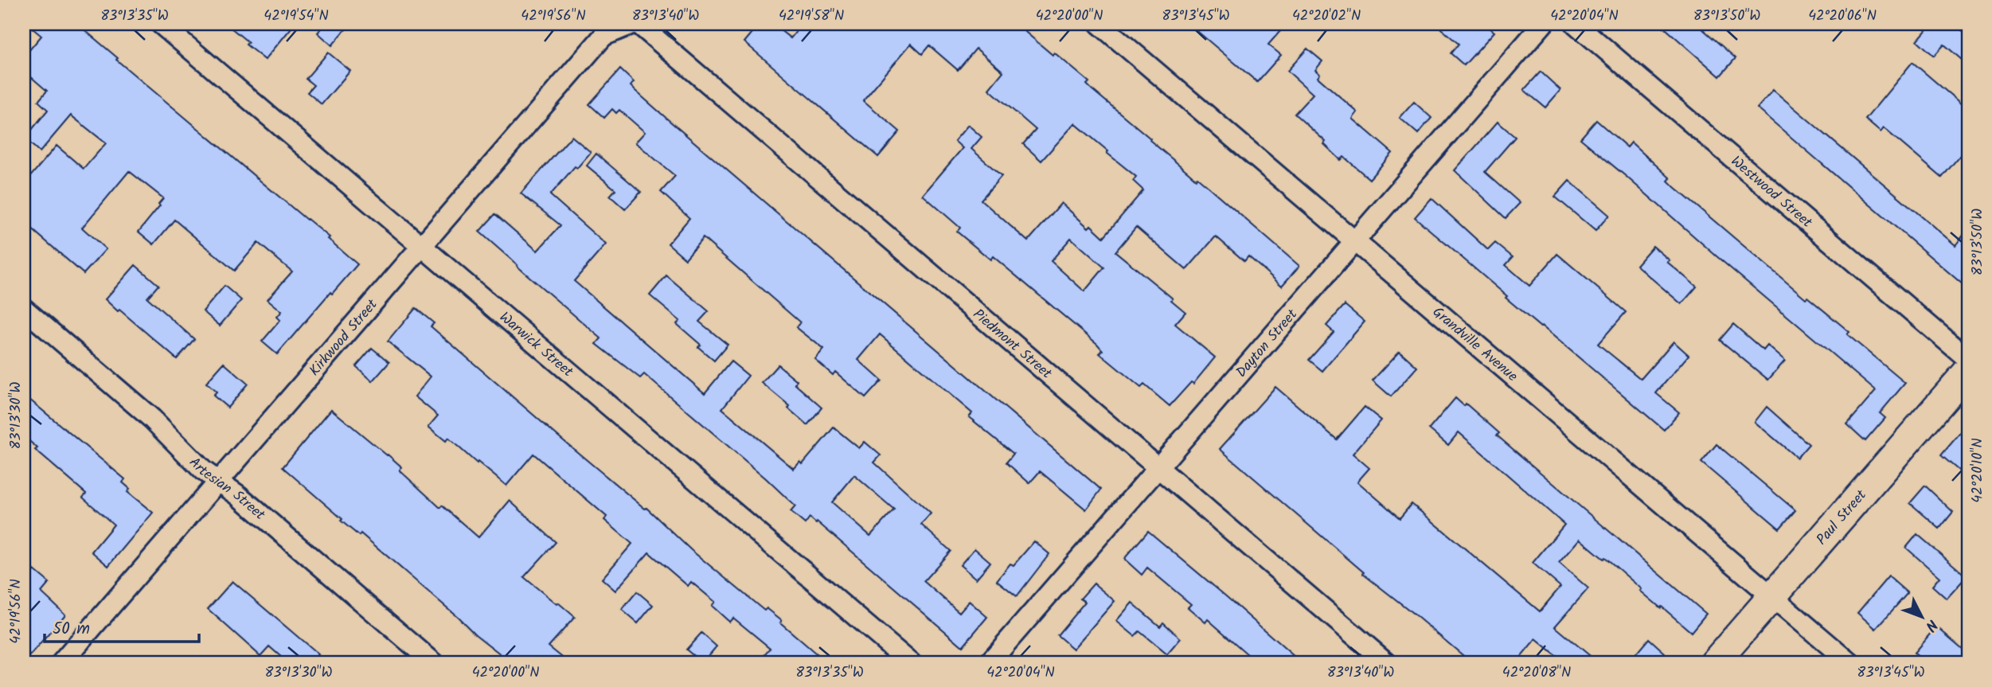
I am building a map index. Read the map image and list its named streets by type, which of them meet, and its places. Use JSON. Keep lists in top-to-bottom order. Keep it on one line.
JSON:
{"streets":{"street":["Westwood Street","Kirkwood Street","Warwick Street","Piedmont Street","Grandville Avenue","Dayton Street","Artesian Street","Paul Street"]},"crossings":[["Kirkwood Street","Warwick Street"],["Kirkwood Street","Artesian Street"],["Piedmont Street","Dayton Street"],["Grandville Avenue","Dayton Street"],["Grandville Avenue","Paul Street"]],"scale_bar":"50 m","north":"bottom right","coordinates":["83°13'35\"W","42°19'54\"N","42°19'56\"N","83°13'40\"W","42°19'58\"N","42°20'00\"N","83°13'45\"W","42°20'02\"N","42°20'04\"N","83°13'50\"W","42°20'06\"N","83°13'30\"W","42°20'10\"N","42°20'08\"N"]}
